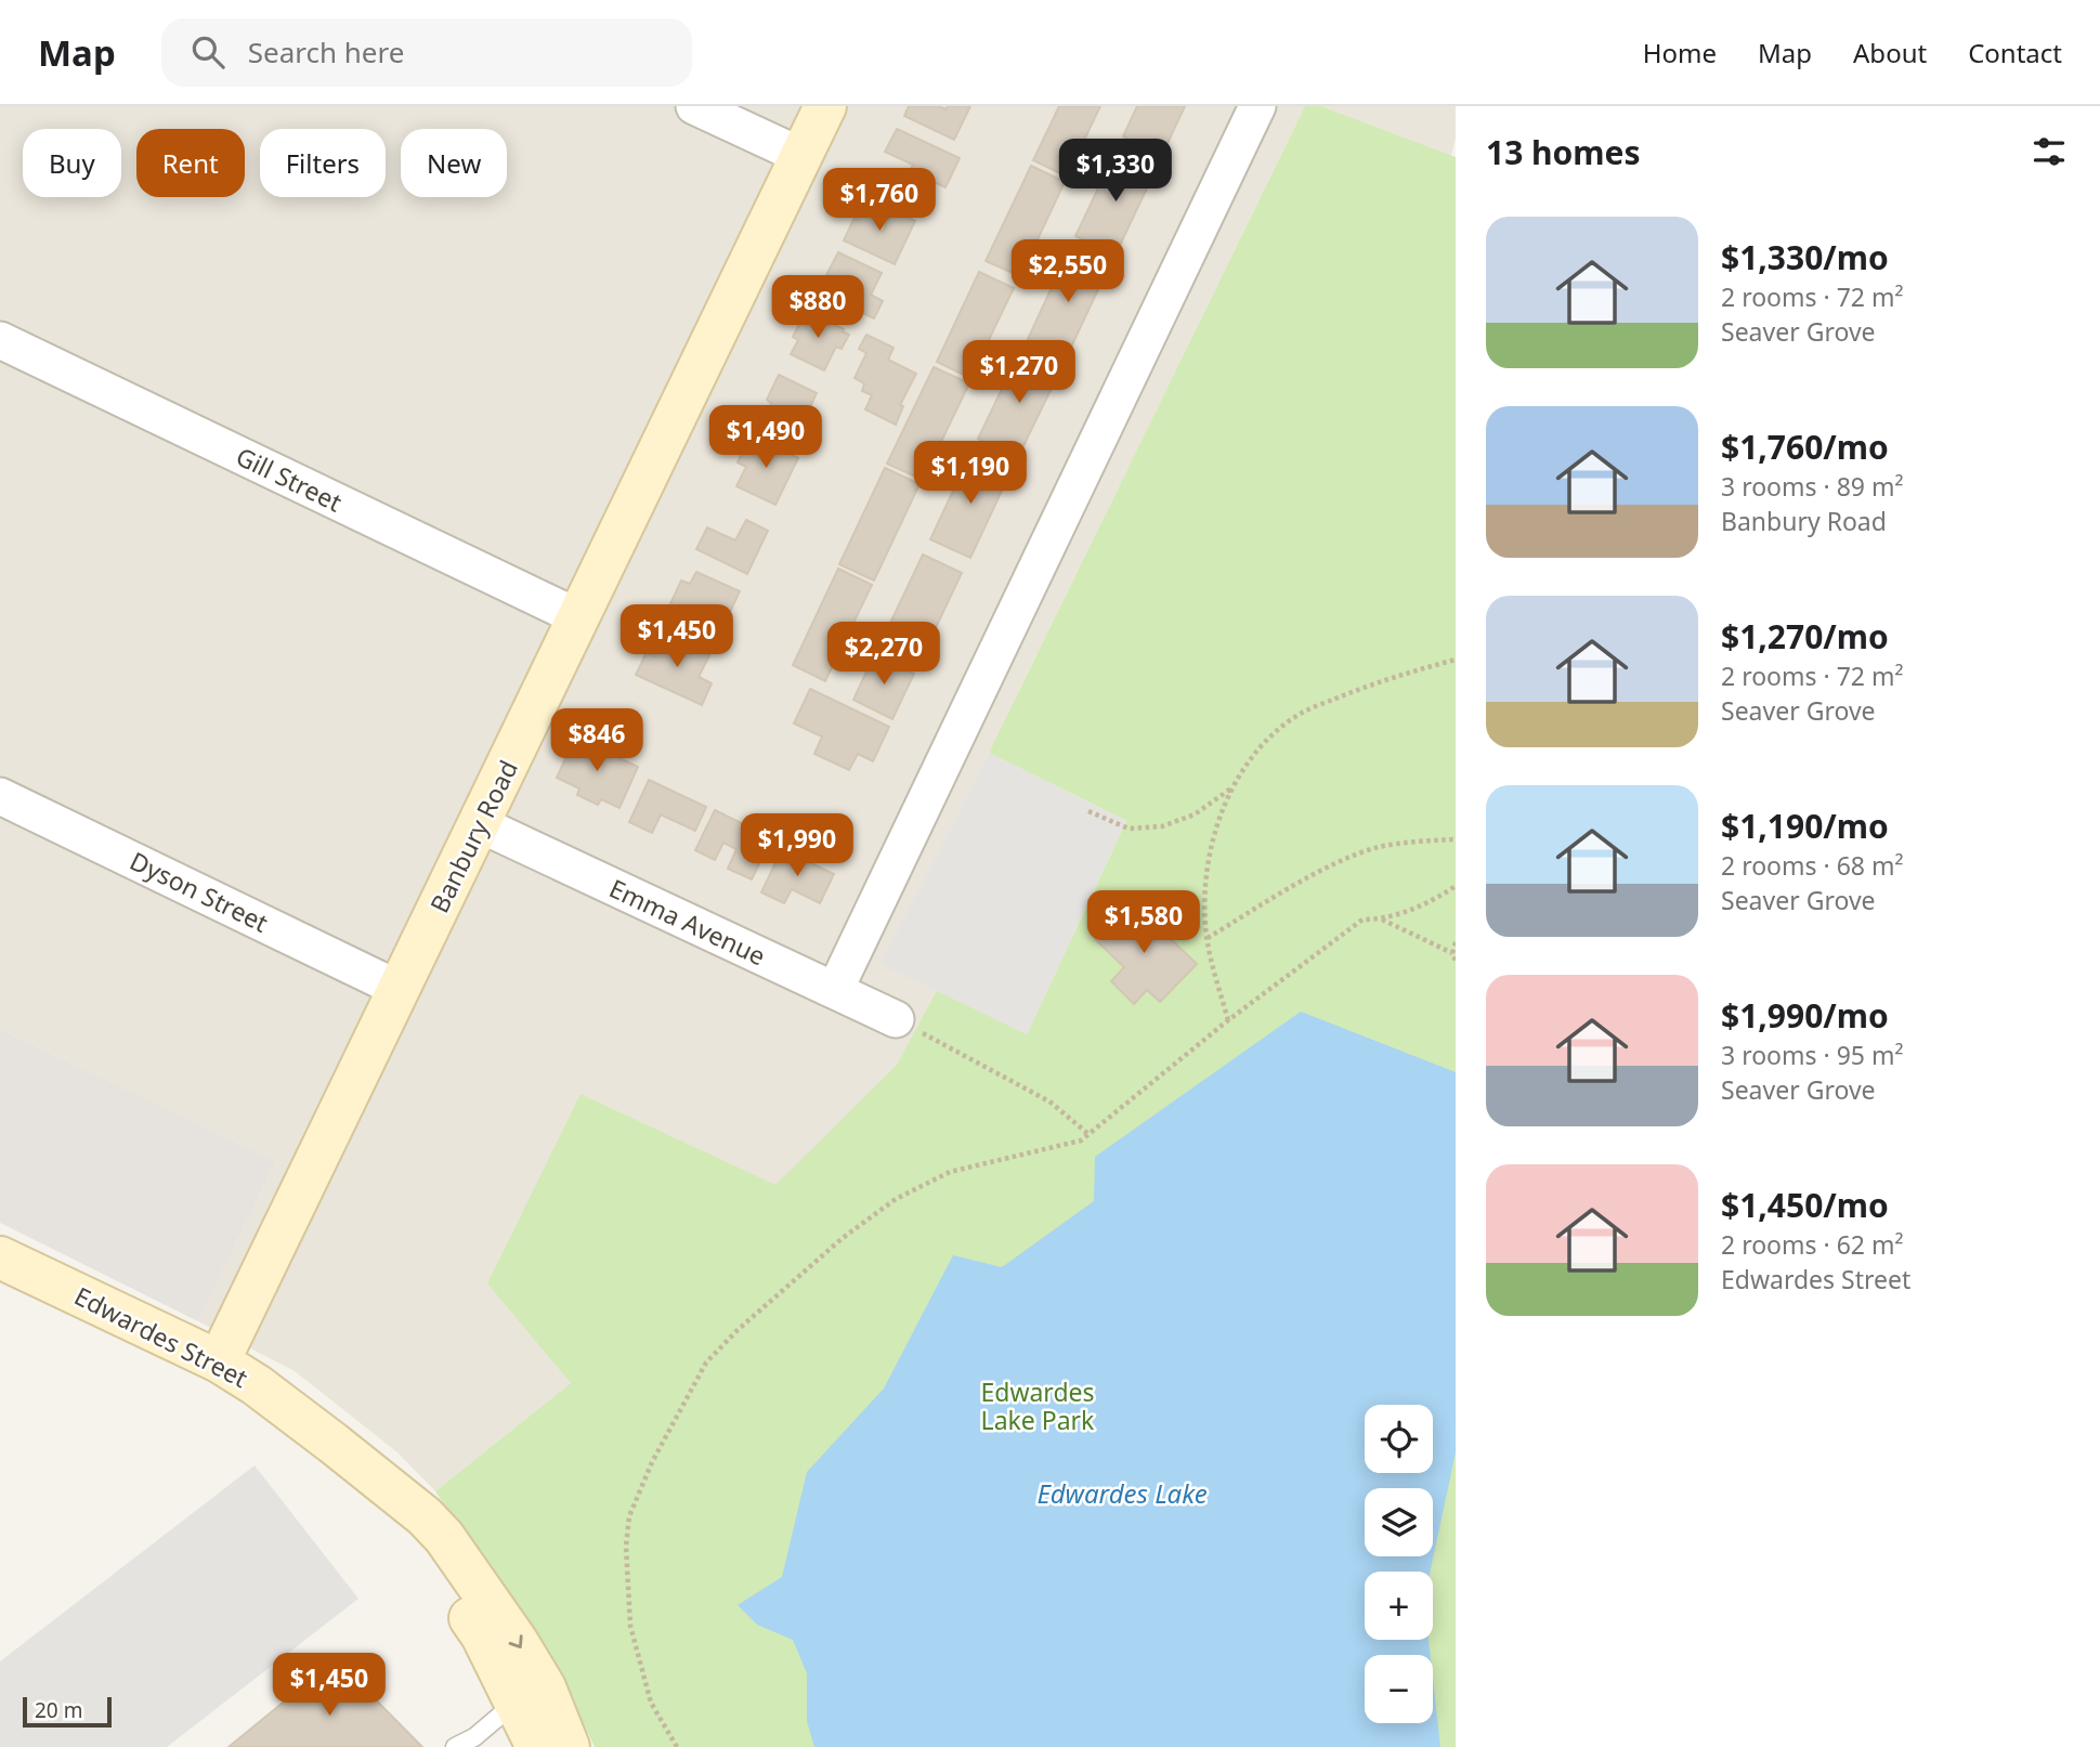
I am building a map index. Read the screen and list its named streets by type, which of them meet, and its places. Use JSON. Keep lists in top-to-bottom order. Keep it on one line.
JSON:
{"streets":{"street":["Gill Street","Banbury Road","Dyson Street","Emma Avenue","Edwardes Street"]},"crossings":[["Gill Street","Banbury Road"],["Banbury Road","Dyson Street"],["Banbury Road","Emma Avenue"],["Banbury Road","Edwardes Street"]],"water":["Edwardes Lake"],"parks":["Edwardes Lake Park"],"scale_bar":"20 m","page":{"header":"Map","search":"Search here","nav":["Home","Map","About","Contact"],"heading":"13 homes","chip":["Buy","Rent","Filters","New"],"price":["$1,330","$1,760","$2,550","$880","$1,270","$1,490","$1,190","$1,450","$2,270","$846","$1,990","$1,580","$1,450"],"list":[{"name":"$1,330/mo","note":"2 rooms · 72 m² · Seaver Grove"},{"name":"$1,760/mo","note":"3 rooms · 89 m² · Banbury Road"},{"name":"$1,270/mo","note":"2 rooms · 72 m² · Seaver Grove"},{"name":"$1,190/mo","note":"2 rooms · 68 m² · Seaver Grove"},{"name":"$1,990/mo","note":"3 rooms · 95 m² · Seaver Grove"},{"name":"$1,450/mo","note":"2 rooms · 62 m² · Edwardes Street"}],"map_buttons":["+","−"],"scale":"20 m"}}
